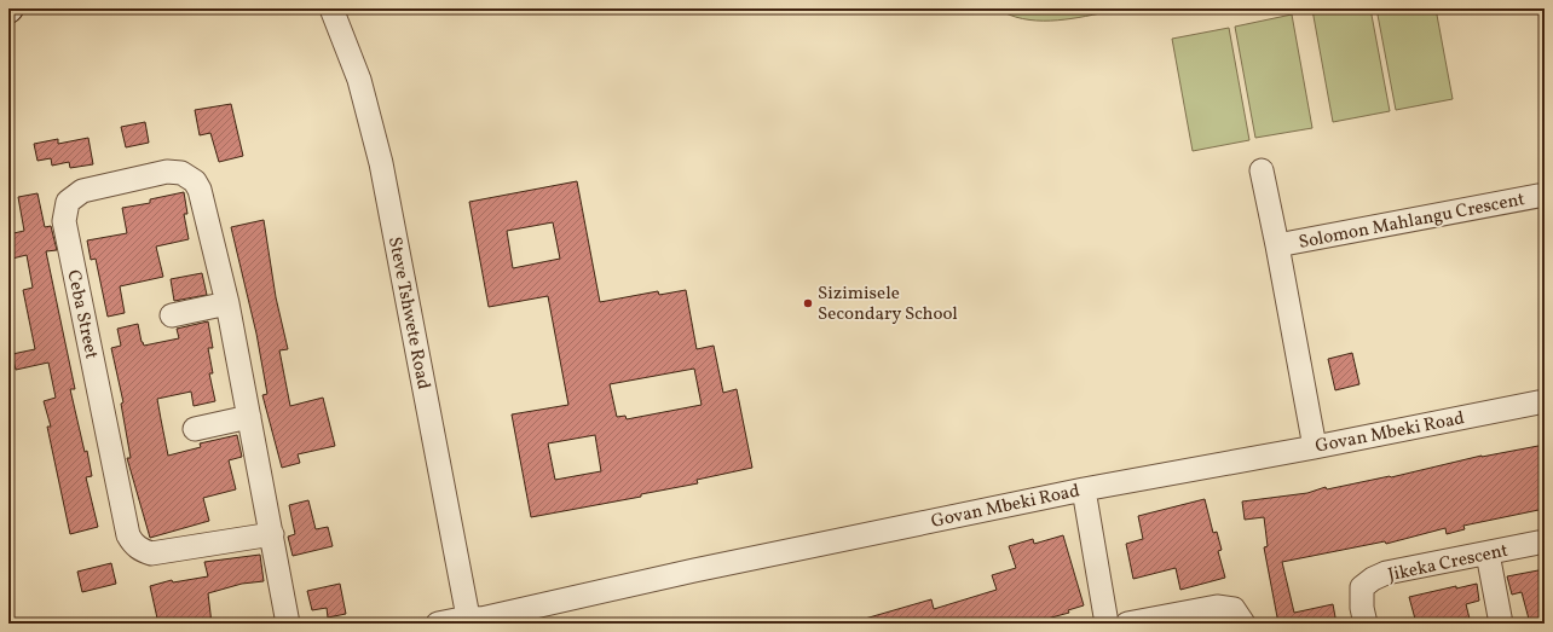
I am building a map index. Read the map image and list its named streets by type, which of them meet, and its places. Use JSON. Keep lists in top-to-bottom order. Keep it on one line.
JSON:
{"streets":{"street":["Solomon Mahlangu Crescent","Steve Tshwete Road","Ceba Street","Govan Mbeki Road","Jikeka Crescent"]},"crossings":[["Solomon Mahlangu Crescent","Govan Mbeki Road"],["Steve Tshwete Road","Govan Mbeki Road"]],"places":["Sizimisele Secondary School"]}
